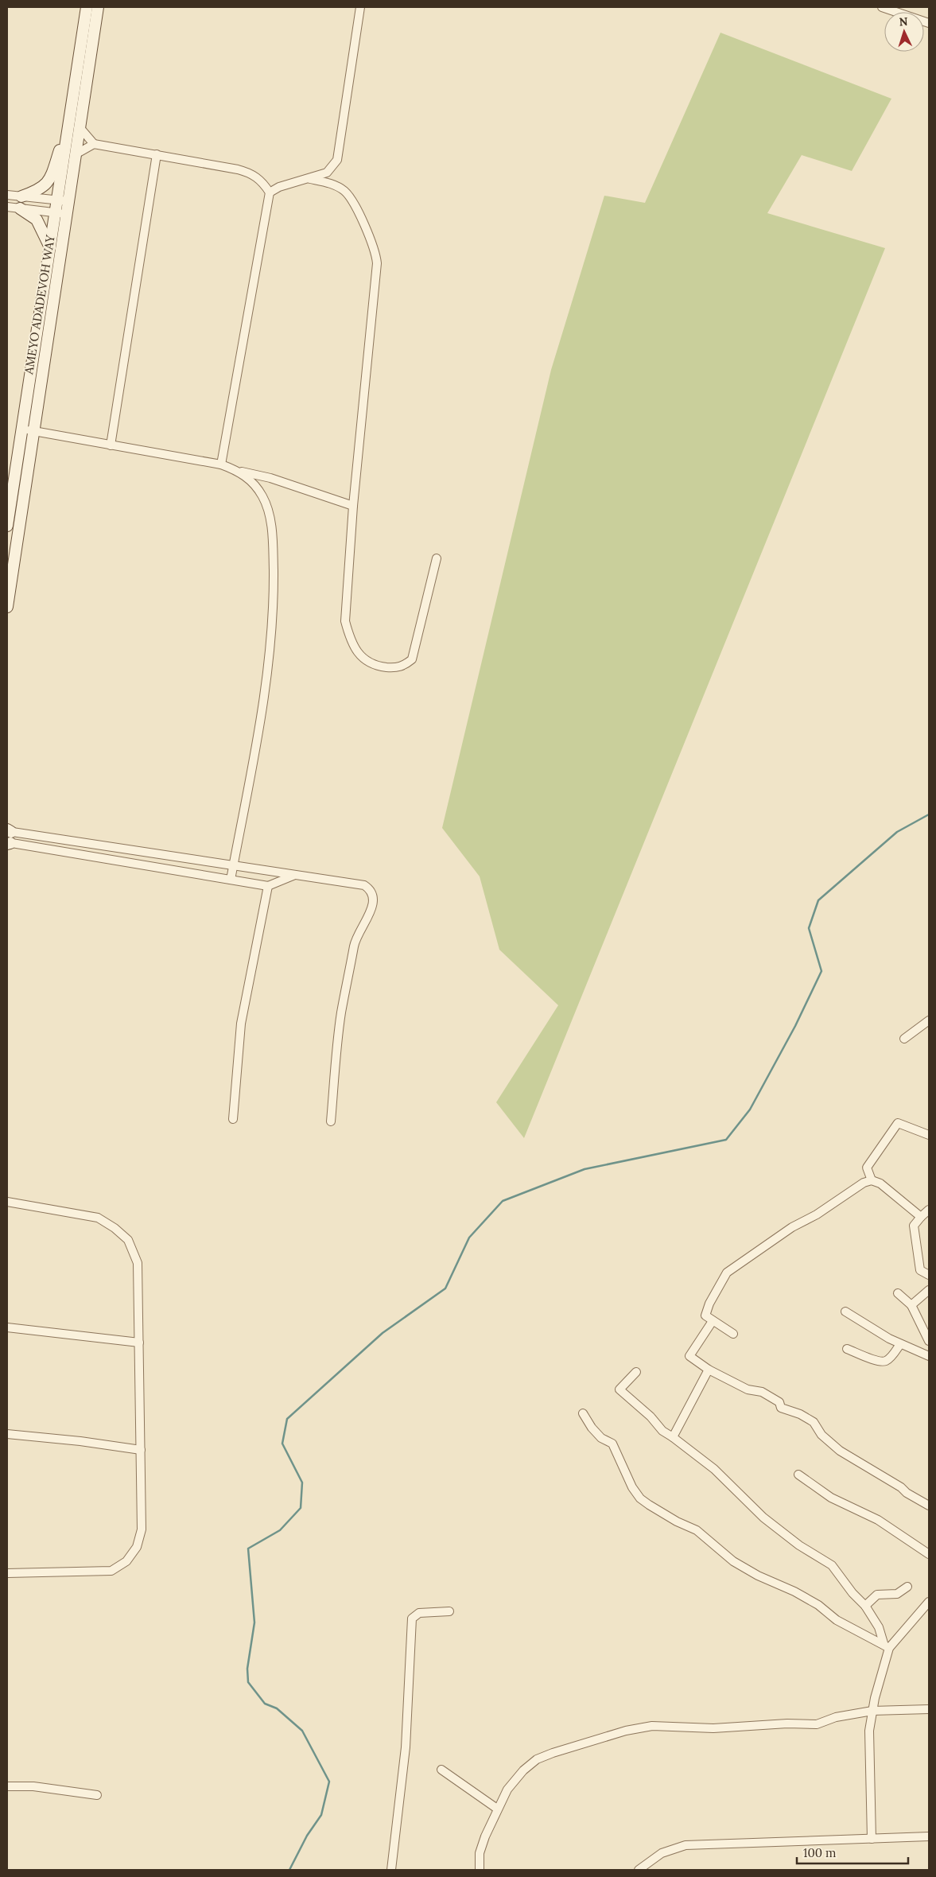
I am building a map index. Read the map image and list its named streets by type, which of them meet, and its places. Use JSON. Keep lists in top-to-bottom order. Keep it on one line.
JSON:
{"streets":{"street":["AMEYO ADADEVOH WAY"]},"scale_bar":"100 m","north":"top"}
